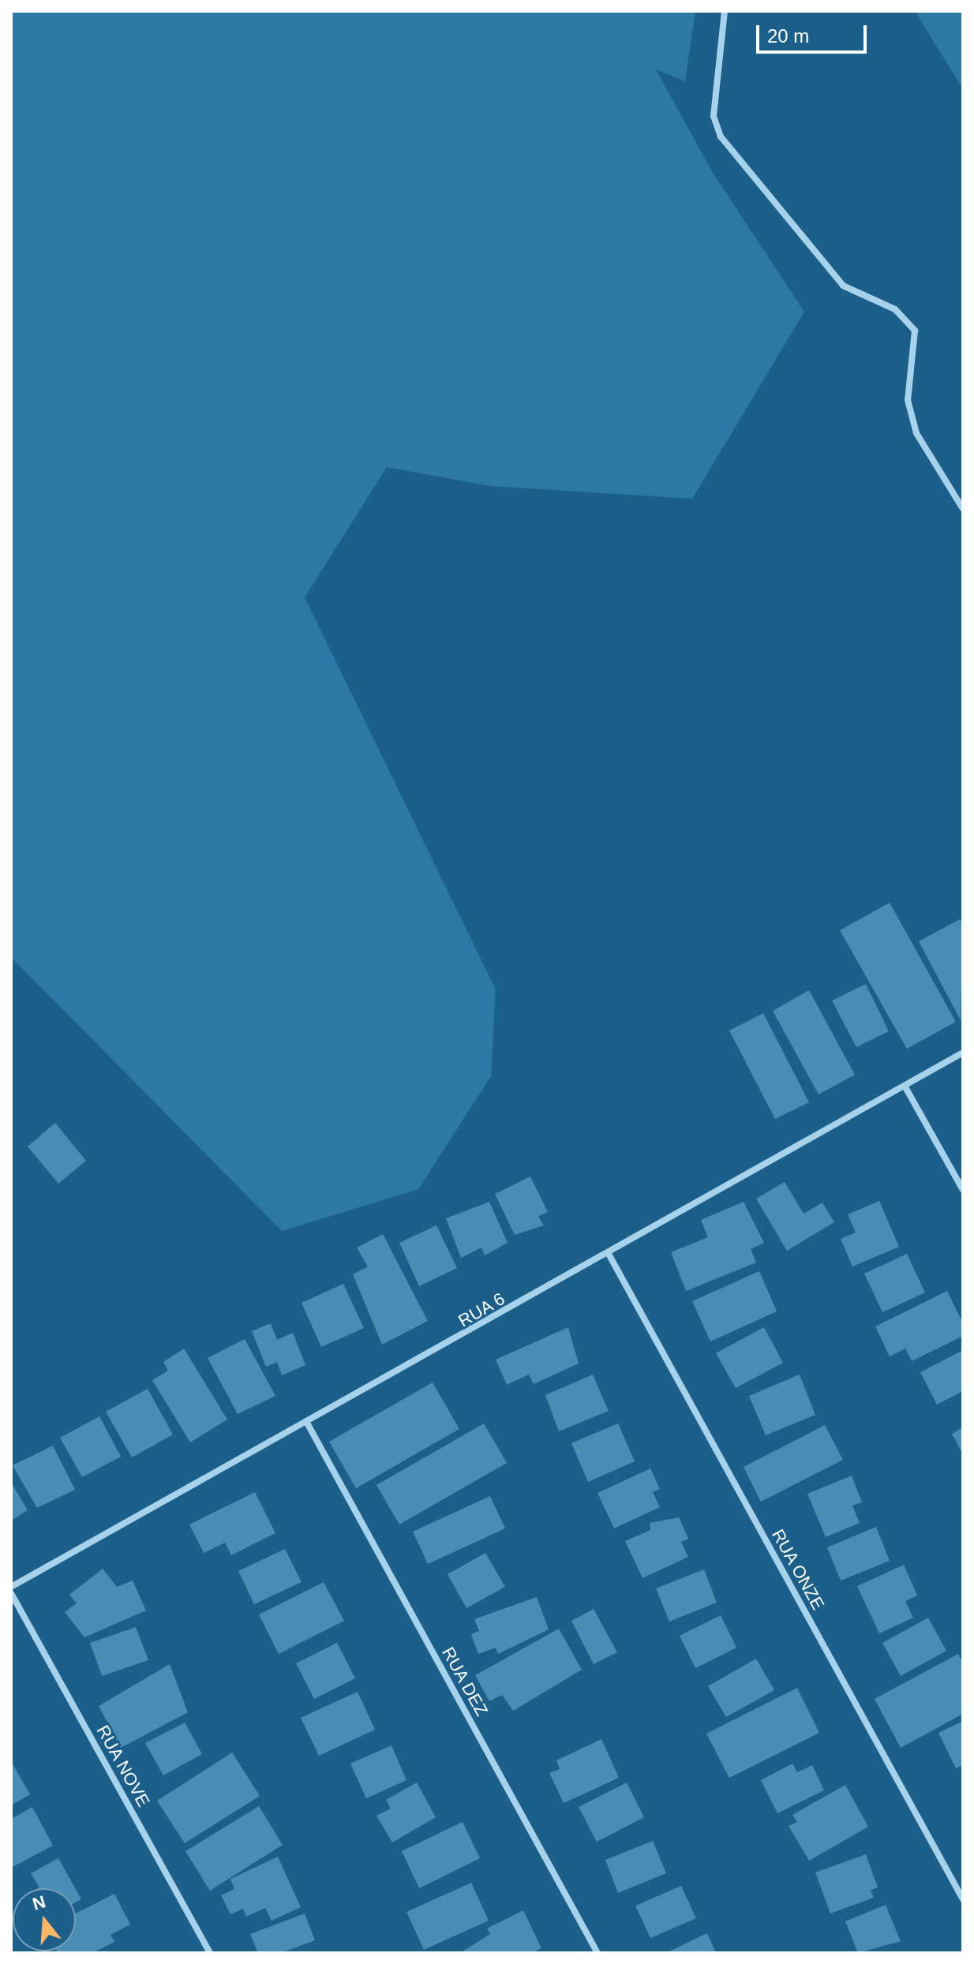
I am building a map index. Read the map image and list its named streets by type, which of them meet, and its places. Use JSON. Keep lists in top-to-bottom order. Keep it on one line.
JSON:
{"streets":{"street":["RUA 6","RUA ONZE","RUA DEZ","RUA NOVE"]},"crossings":[["RUA 6","RUA ONZE"],["RUA 6","RUA DEZ"]],"scale_bar":"20 m","north":"top"}
